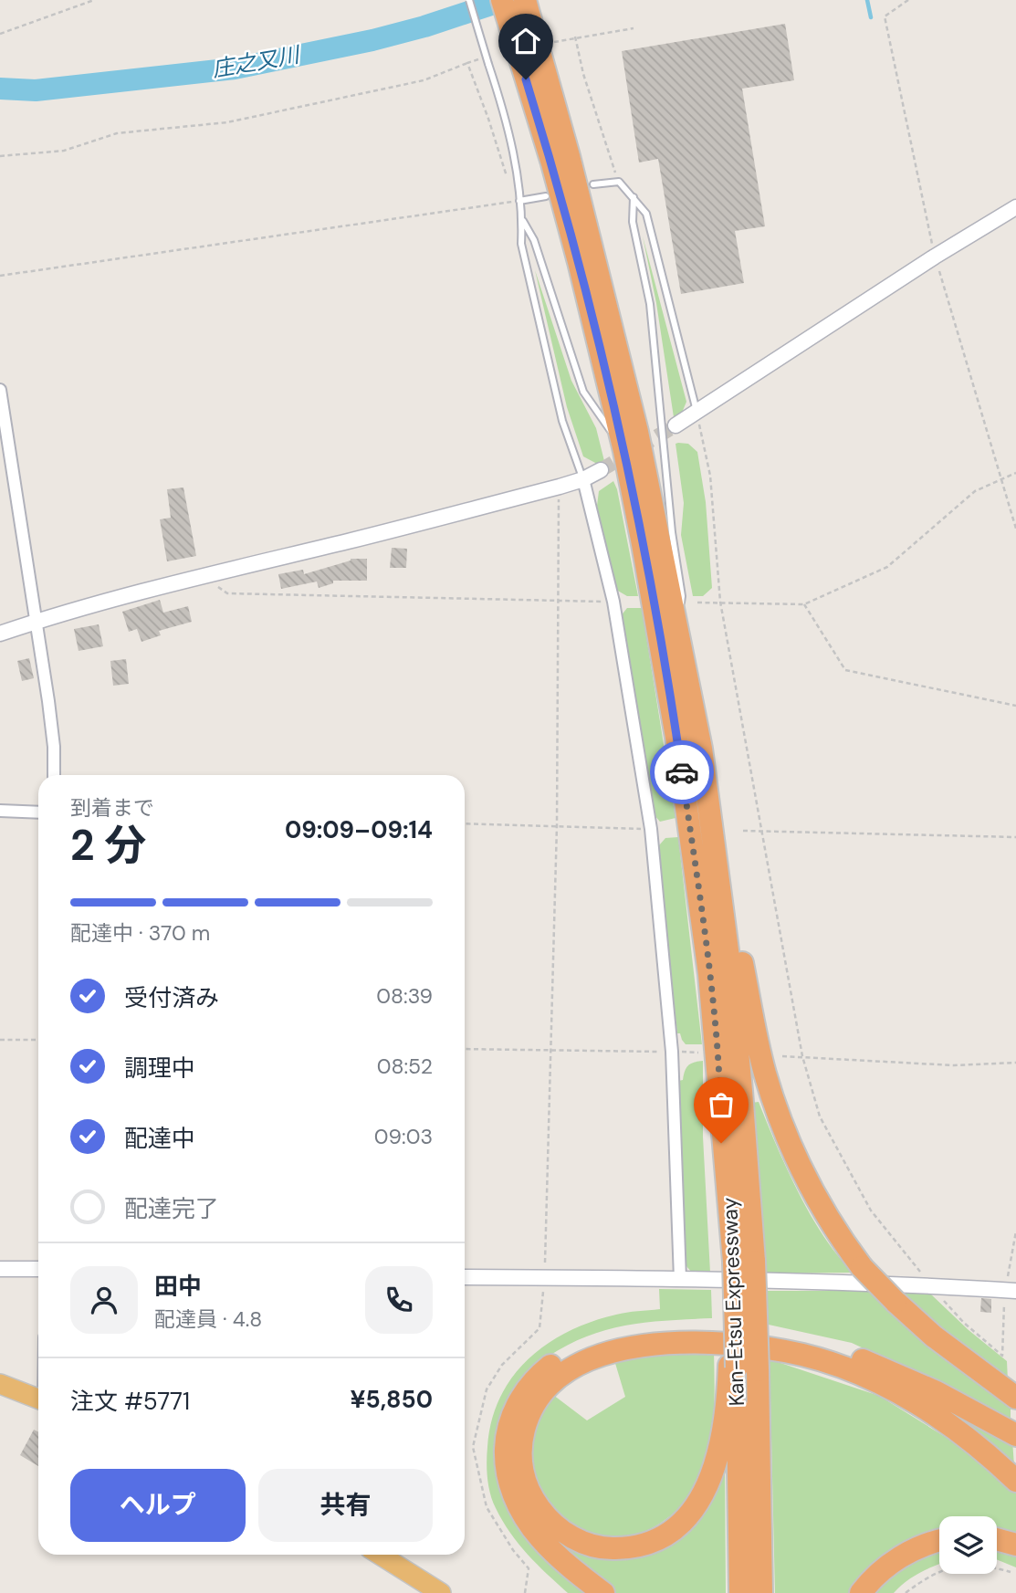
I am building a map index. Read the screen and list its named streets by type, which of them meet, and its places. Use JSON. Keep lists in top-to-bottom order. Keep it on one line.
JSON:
{"streets":{"highway":["Kan-Etsu Expressway"]},"water":["庄之又川"],"page":{"heading":["2 分","到着まで","09:09–09:14"],"panel":["田中","配達員 · 4.8","注文 #5771","¥5,850"],"bar":"配達中 · 370 m","list":[["受付済み","08:39"],["調理中","08:52"],["配達中","09:03"],"配達完了"],"buttons":["ヘルプ","共有"]}}
